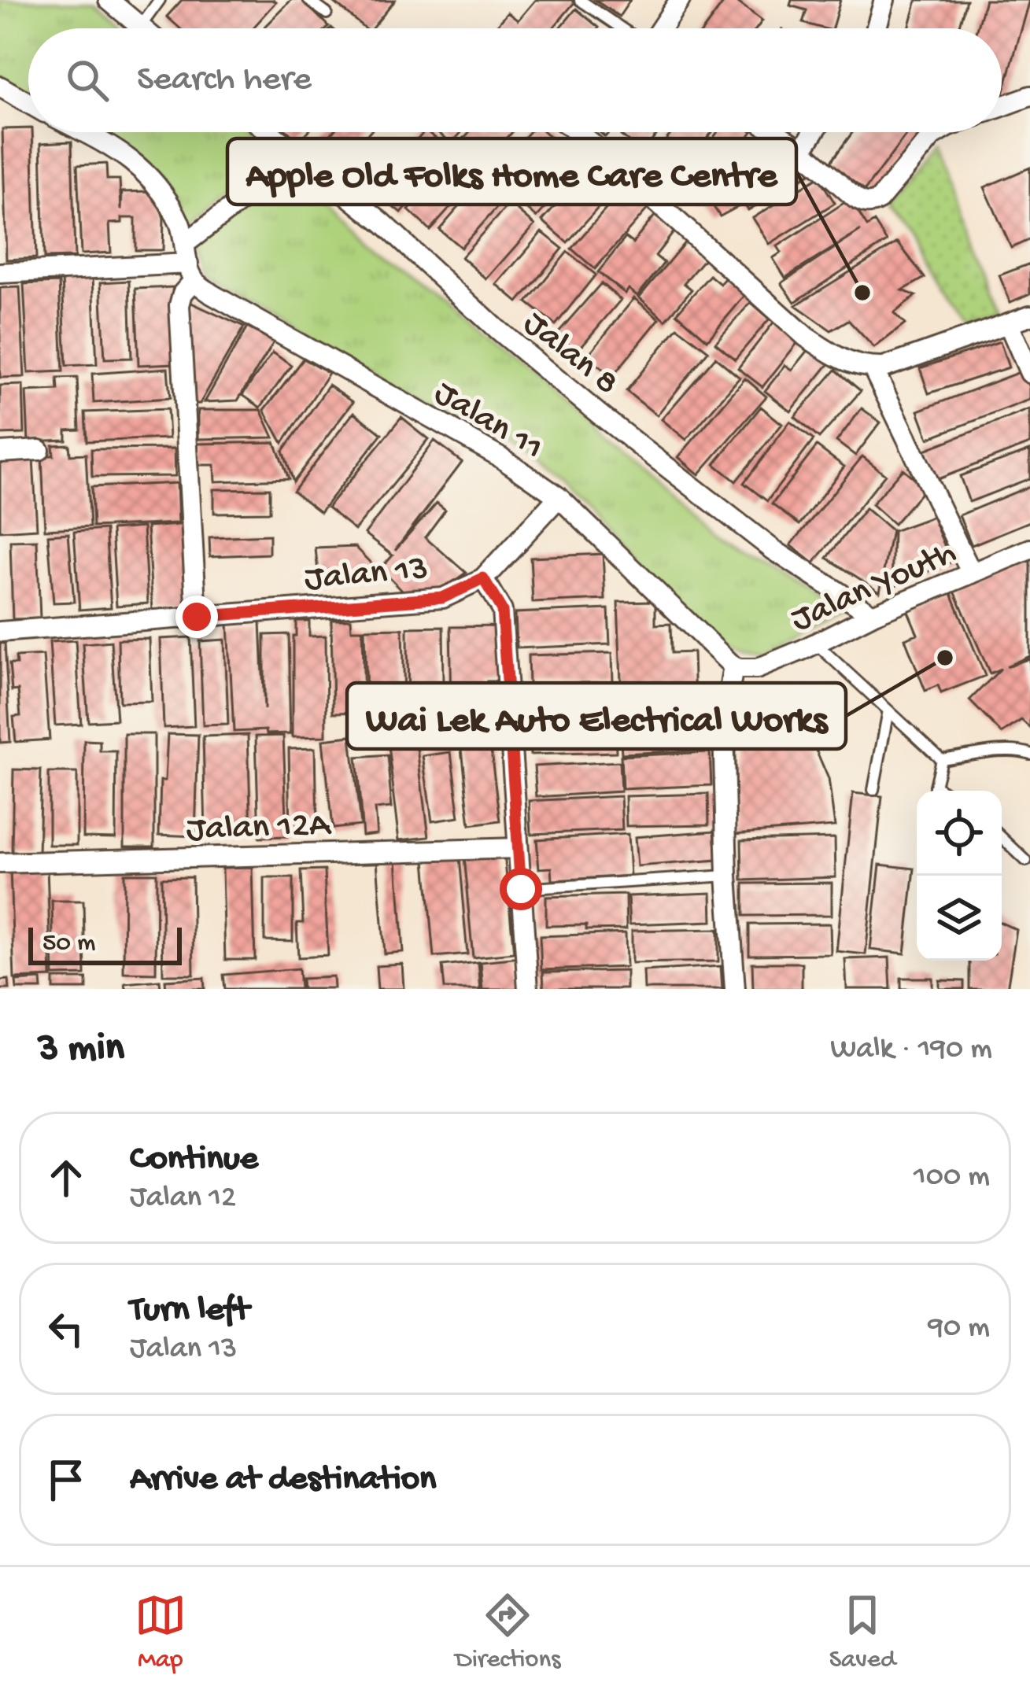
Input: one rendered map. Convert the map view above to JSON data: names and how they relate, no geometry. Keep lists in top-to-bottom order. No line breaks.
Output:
{"streets":{"street":["Jalan 8","Jalan 11","Jalan 13","Jalan Youth","Jalan 12A"]},"crossings":[["Jalan 8","Jalan Youth"],["Jalan 11","Jalan 13"],["Jalan 11","Jalan Youth"]],"places":["Apple Old Folks Home Care Centre","Wai Lek Auto Electrical Works"],"scale_bar":"50 m","page":{"search":"Search here","scale":"50 m","heading":["3 min","Walk · 190 m"],"list":[["Continue","Jalan 12","100 m"],["Turn left","Jalan 13","90 m"],"Arrive at destination"],"nav":["Map","Directions","Saved"]}}
